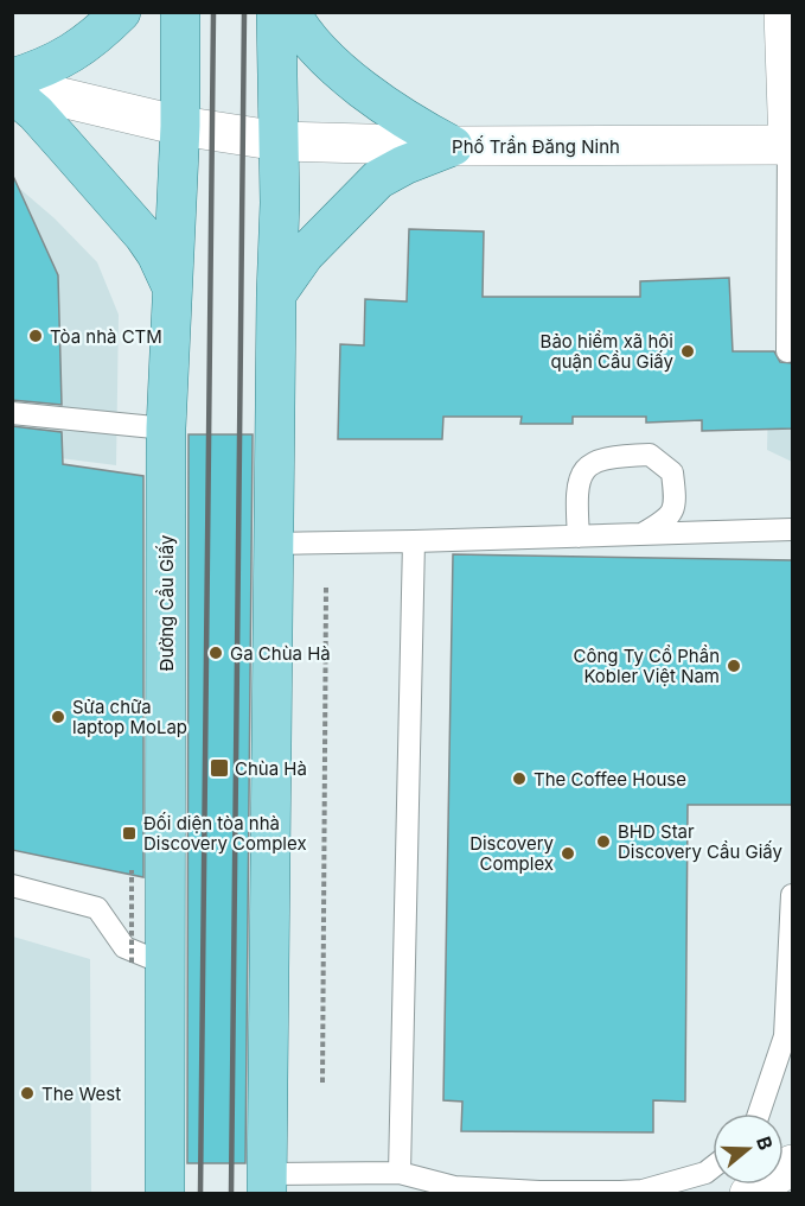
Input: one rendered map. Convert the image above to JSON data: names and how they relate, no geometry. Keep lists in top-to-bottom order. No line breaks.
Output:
{"streets":{"main road":["Đường Cầu Giấy"],"street":["Phố Trần Đăng Ninh"]},"crossings":[["Phố Trần Đăng Ninh","Đường Cầu Giấy"]],"places":{"other":["Tòa nhà CTM","Bảo hiểm xã hội quận Cầu Giấy","Ga Chùa Hà","Công Ty Cổ Phần Kobler Việt Nam","Sửa chữa laptop MoLap","The Coffee House","BHD Star Discovery Cầu Giấy","Discovery Complex","The West"],"transit":["Chùa Hà","Đối diện tòa nhà Discovery Complex"]},"north":"right"}
